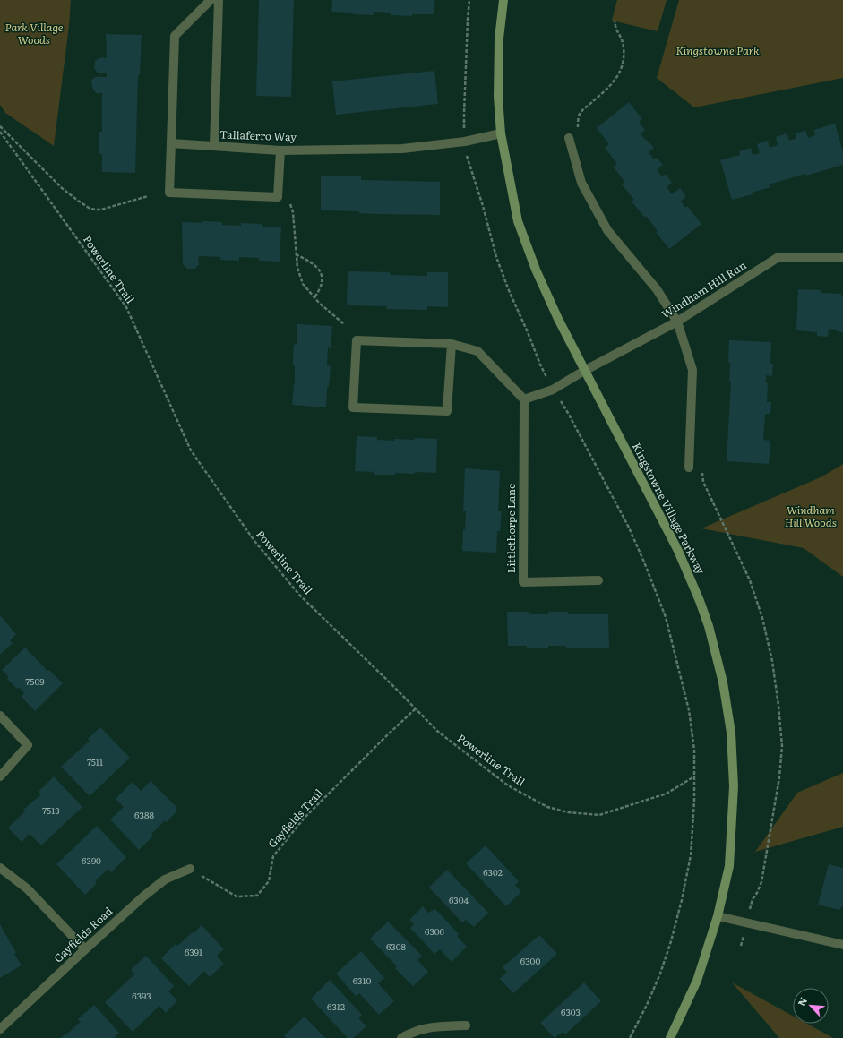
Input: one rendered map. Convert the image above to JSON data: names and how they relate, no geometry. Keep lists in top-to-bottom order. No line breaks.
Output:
{"streets":{"street":["Taliaferro Way","Windham Hill Run","Kingstowne Village Parkway","Littlethorpe Lane","Gayfields Road"],"path":["Powerline Trail","Gayfields Trail"]},"crossings":[["Taliaferro Way","Kingstowne Village Parkway"],["Powerline Trail","Gayfields Trail"],["Windham Hill Run","Kingstowne Village Parkway"],["Gayfields Trail","Gayfields Road"]],"parks":["Park Village Woods","Kingstowne Park","Windham Hill Woods"],"house_numbers":["7509","7511","7513","6388","6390","6302","6304","6306","6308","6391","6300","6310","6393","6312","6303"],"north":"top left"}
